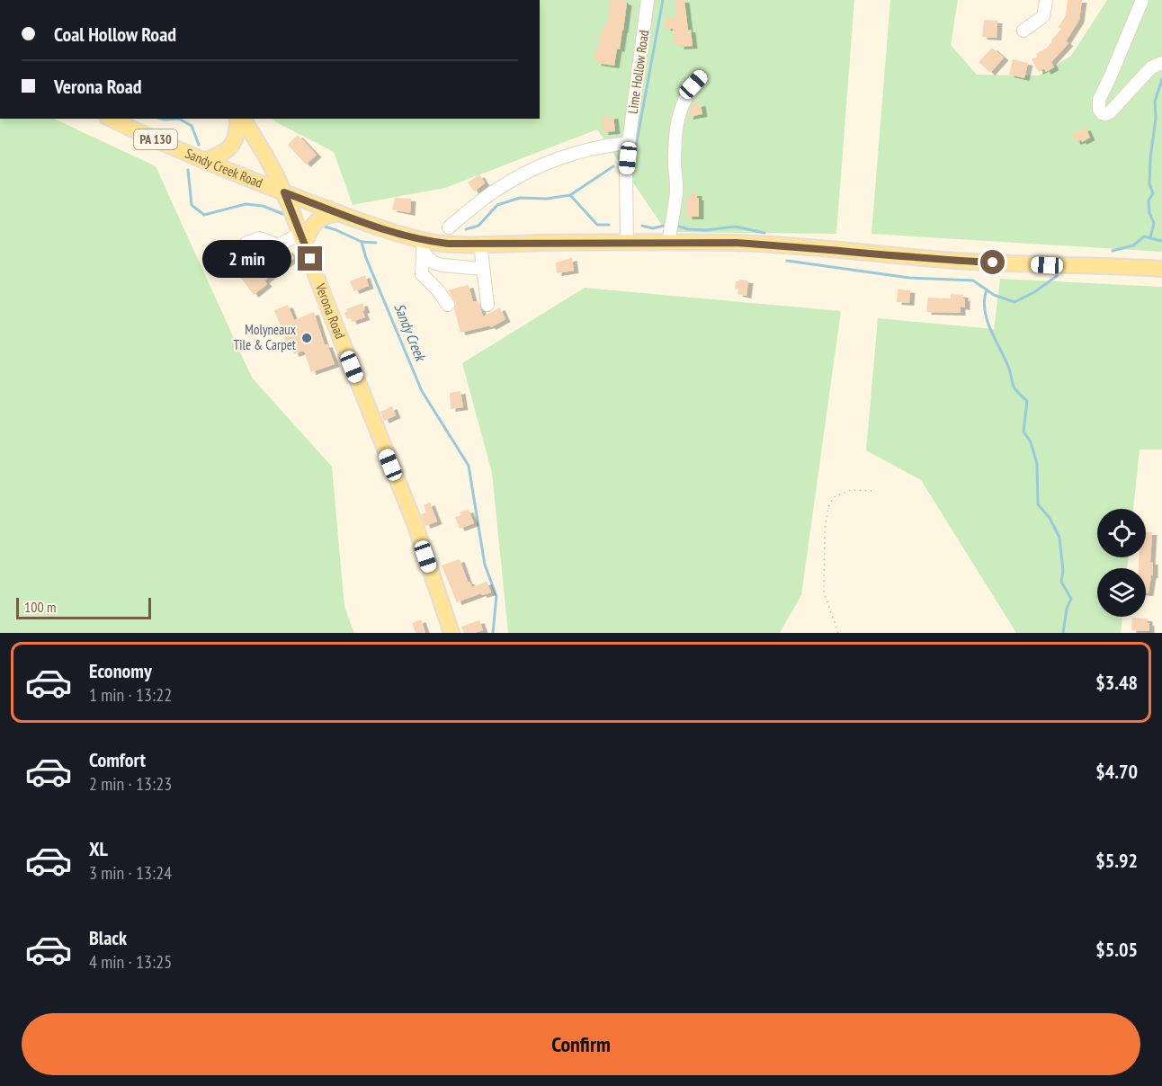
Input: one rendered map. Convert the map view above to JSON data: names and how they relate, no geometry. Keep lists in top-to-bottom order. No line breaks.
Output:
{"streets":{"main road":["PA 130","Sandy Creek Road","Verona Road"],"street":["Lime Hollow Road"]},"crossings":[["Lime Hollow Road","PA 130"],["PA 130","Sandy Creek Road"],["PA 130","Verona Road"],["Sandy Creek Road","Verona Road"]],"water":["Sandy Creek"],"places":["Molyneaux Tile & Carpet"],"scale_bar":"100 m","page":{"banner":["Coal Hollow Road","Verona Road"],"bubble":"2 min","scale":"100 m","list":[{"name":"Economy","note":"1 min · 13:22","value":"$3.48"},{"name":"Comfort","note":"2 min · 13:23","value":"$4.70"},{"name":"XL","note":"3 min · 13:24","value":"$5.92"},{"name":"Black","note":"4 min · 13:25","value":"$5.05"}],"buttons":"Confirm"}}
